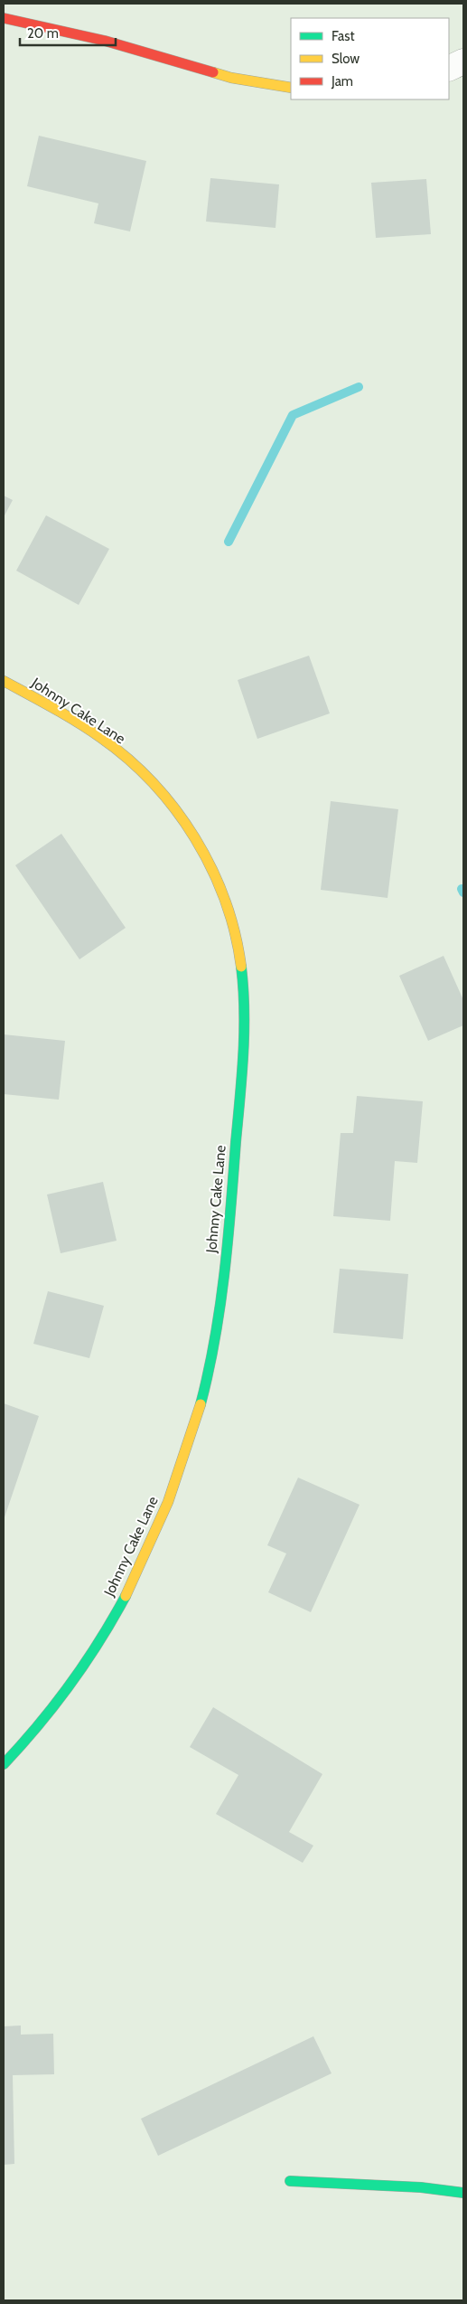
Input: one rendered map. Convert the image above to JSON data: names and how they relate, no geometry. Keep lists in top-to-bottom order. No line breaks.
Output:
{"streets":{"street":["Johnny Cake Lane"]},"legend":["Fast","Slow","Jam"],"scale_bar":"20 m"}
